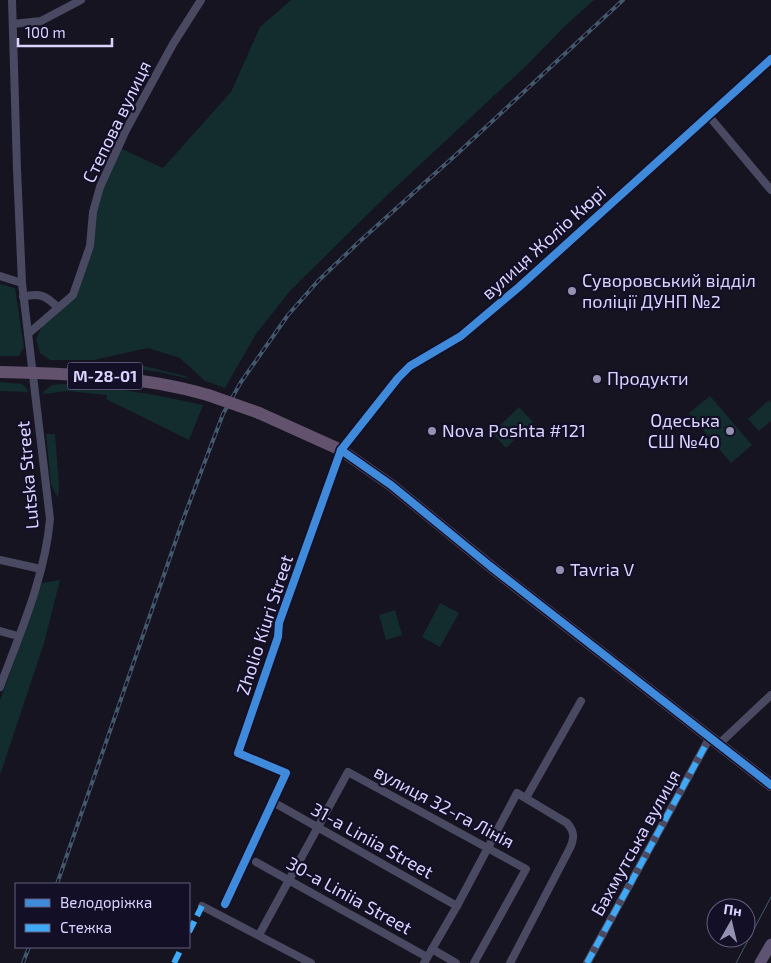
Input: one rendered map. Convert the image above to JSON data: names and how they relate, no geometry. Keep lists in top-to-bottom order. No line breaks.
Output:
{"streets":{"highway":["М-28-01"],"street":["Степова вулиця","вулиця Жоліо Кюрі","Lutska Street","Zholio Kiuri Street","вулиця 32-га Лінія","31-a Liniia Street","Бахмутська вулиця","30-a Liniia Street"]},"crossings":[["Степова вулиця","Lutska Street"],["вулиця Жоліо Кюрі","М-28-01"],["вулиця Жоліо Кюрі","Zholio Kiuri Street"],["М-28-01","Lutska Street"],["М-28-01","Zholio Kiuri Street"],["М-28-01","Бахмутська вулиця"],["Zholio Kiuri Street","31-a Liniia Street"],["вулиця 32-га Лінія","31-a Liniia Street"]],"places":["Суворовський відділ поліції ДУНП №2","Продукти","Nova Poshta #121","Одеська СШ №40","Tavria V"],"legend":["Велодоріжка","Стежка"],"scale_bar":"100 m","north":"top"}
